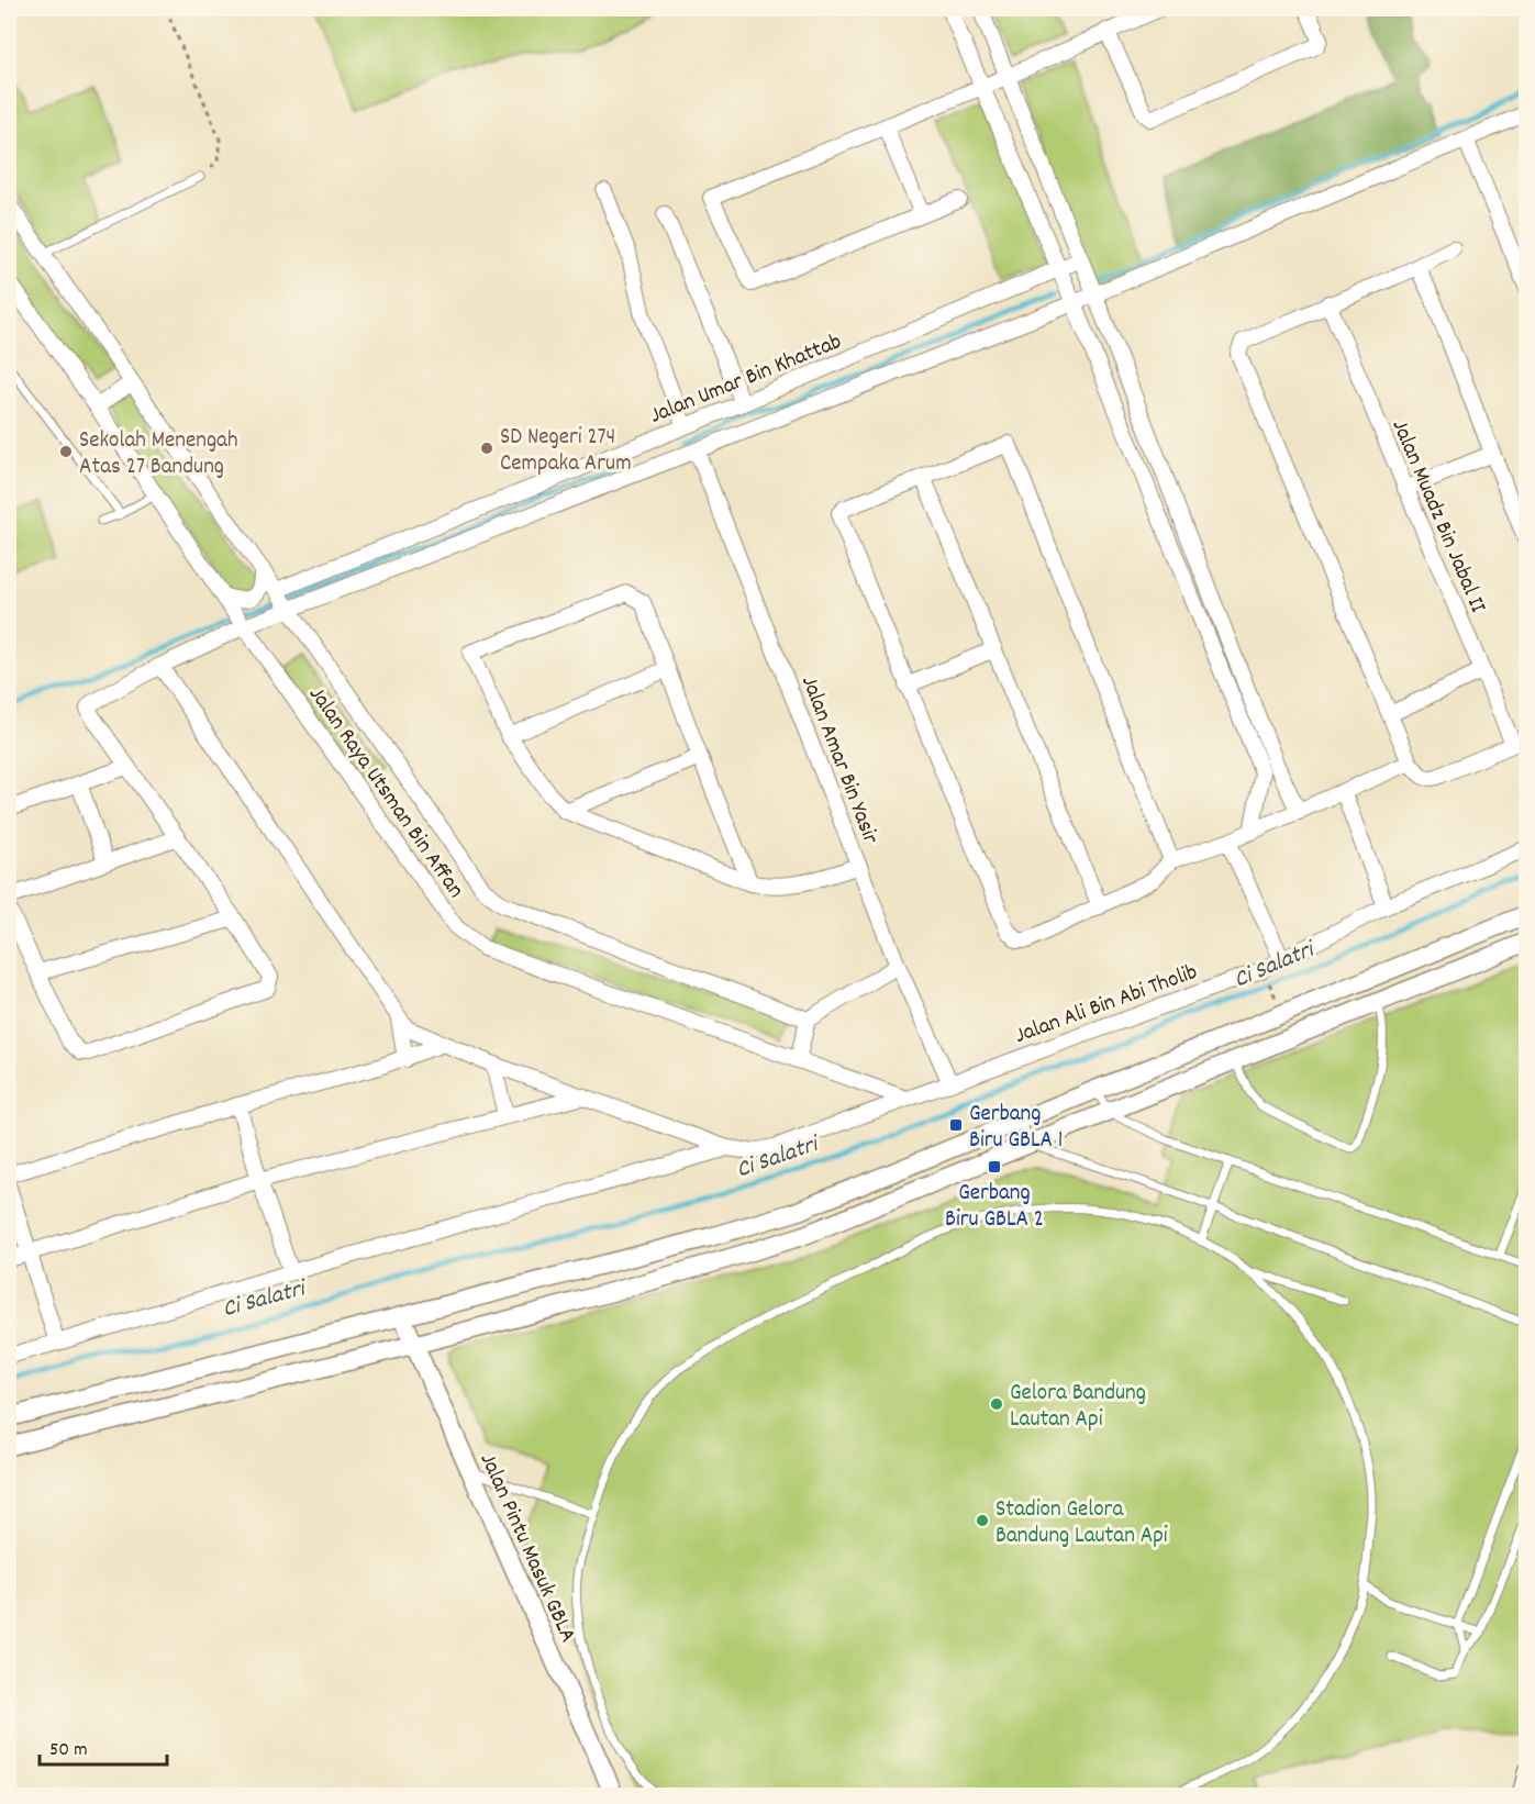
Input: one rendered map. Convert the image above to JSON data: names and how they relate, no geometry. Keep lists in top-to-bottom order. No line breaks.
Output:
{"streets":{"street":["Jalan Umar Bin Khattab","Jalan Muadz Bin Jabal II","Jalan Amar Bin Yasir","Jalan Raya Utsman Bin Affan","Jalan Ali Bin Abi Tholib","Jalan Pintu Masuk GBLA"]},"crossings":[["Jalan Umar Bin Khattab","Jalan Amar Bin Yasir"],["Jalan Umar Bin Khattab","Jalan Raya Utsman Bin Affan"],["Jalan Amar Bin Yasir","Jalan Ali Bin Abi Tholib"],["Jalan Raya Utsman Bin Affan","Jalan Ali Bin Abi Tholib"]],"water":["Ci Salatri"],"places":{"other":["SD Negeri 274 Cempaka Arum","Sekolah Menengah Atas 27 Bandung","Gelora Bandung Lautan Api","Stadion Gelora Bandung Lautan Api"],"transit":["Gerbang Biru GBLA 1","Gerbang Biru GBLA 2"]},"scale_bar":"50 m"}
